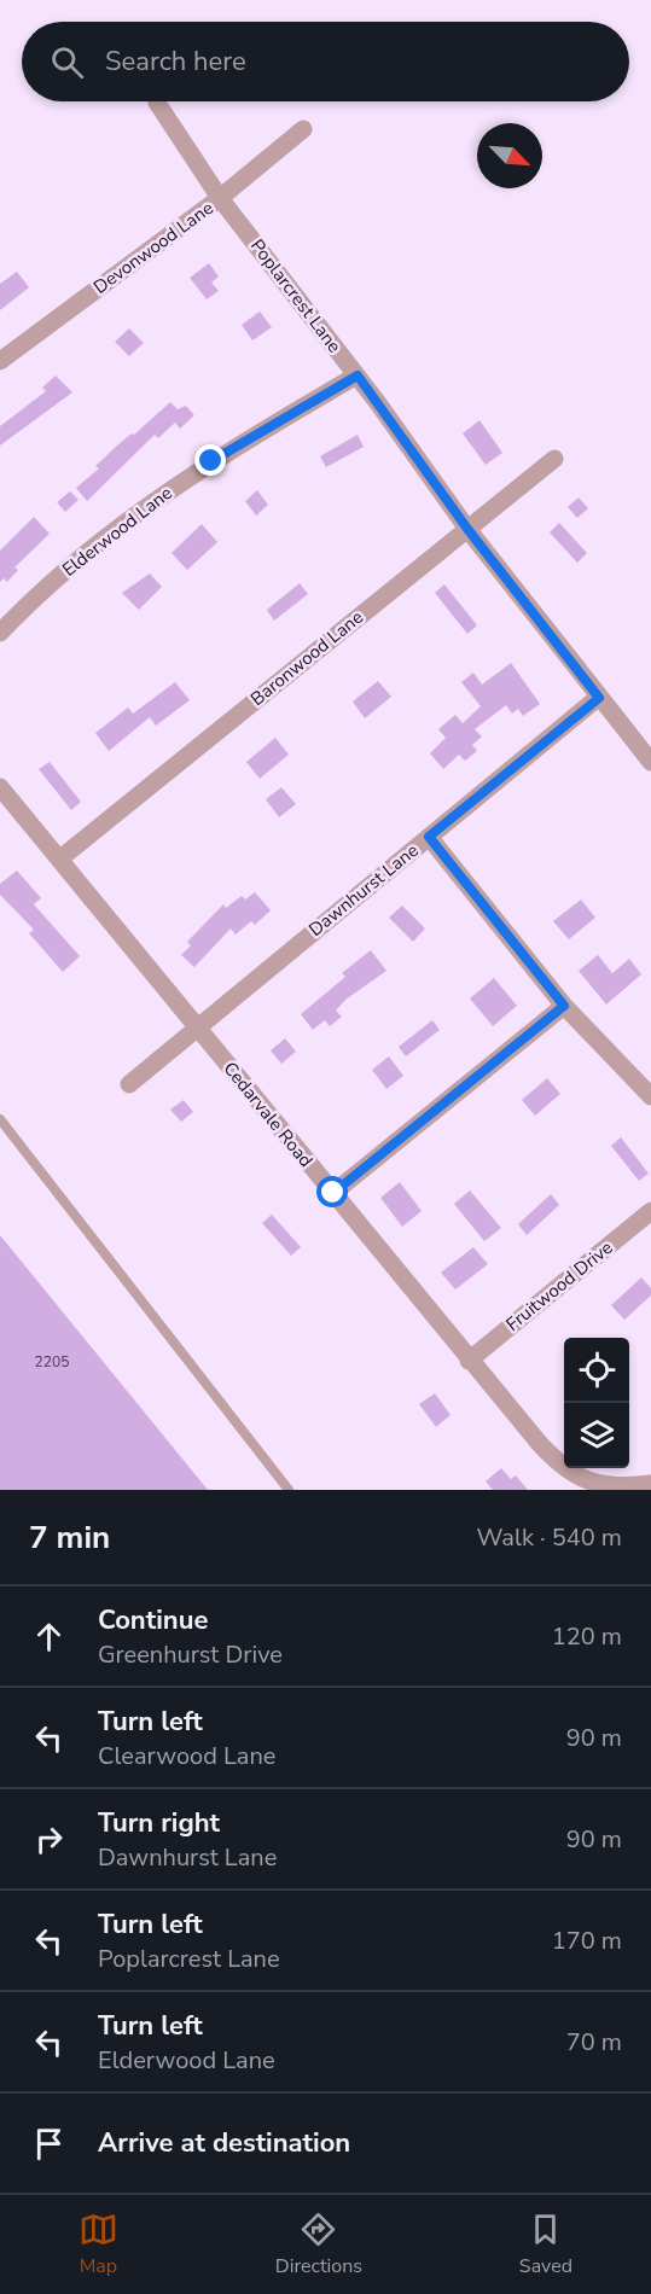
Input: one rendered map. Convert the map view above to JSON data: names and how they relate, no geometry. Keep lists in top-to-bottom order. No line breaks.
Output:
{"streets":{"street":["Devonwood Lane","Poplarcrest Lane","Elderwood Lane","Baronwood Lane","Dawnhurst Lane","Cedarvale Road","Fruitwood Drive"]},"crossings":[["Devonwood Lane","Poplarcrest Lane"],["Poplarcrest Lane","Elderwood Lane"],["Poplarcrest Lane","Baronwood Lane"],["Poplarcrest Lane","Dawnhurst Lane"],["Baronwood Lane","Cedarvale Road"],["Dawnhurst Lane","Cedarvale Road"],["Cedarvale Road","Fruitwood Drive"]],"house_numbers":["2205"],"north":"bottom right","page":{"search":"Search here","heading":["7 min","Walk · 540 m"],"list":[["Continue","Greenhurst Drive","120 m"],["Turn left","Clearwood Lane","90 m"],["Turn right","Dawnhurst Lane","90 m"],["Turn left","Poplarcrest Lane","170 m"],["Turn left","Elderwood Lane","70 m"],"Arrive at destination"],"nav":["Map","Directions","Saved"]}}
